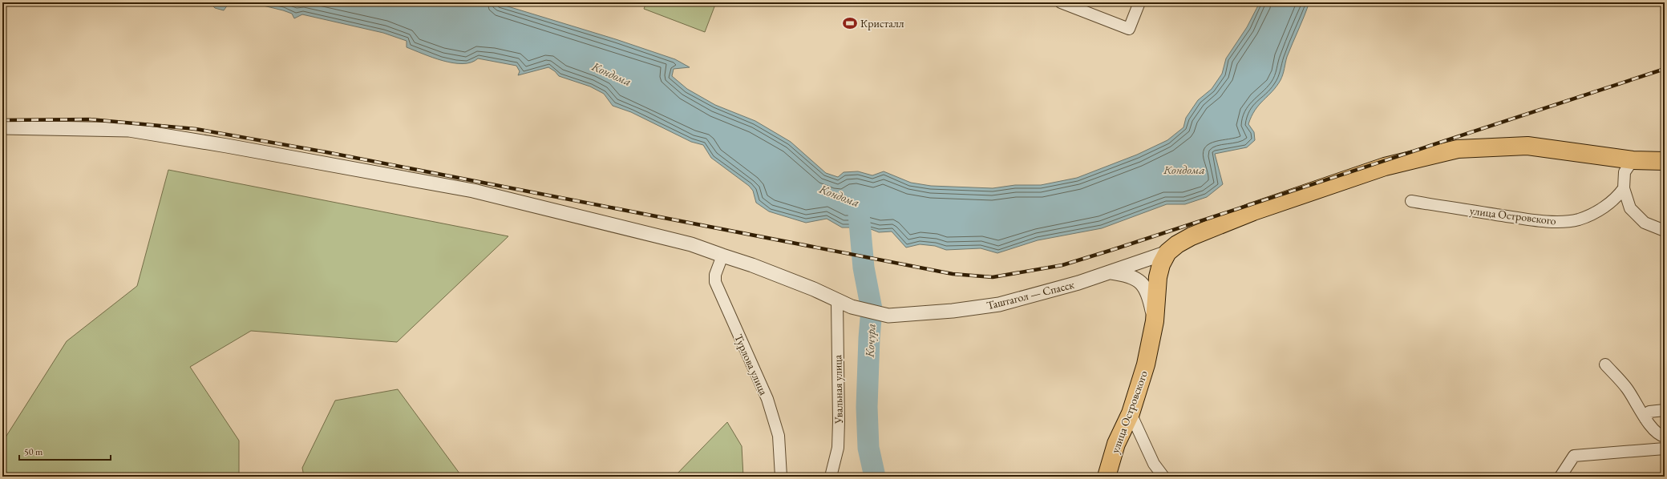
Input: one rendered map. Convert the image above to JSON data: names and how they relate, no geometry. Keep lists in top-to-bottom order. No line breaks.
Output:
{"streets":{"main road":["улица Островского"],"street":["Таштагол — Спасск","Турлова улица","Увальная улица"]},"crossings":[["улица Островского","Таштагол — Спасск"],["Таштагол — Спасск","Турлова улица"],["Таштагол — Спасск","Увальная улица"]],"water":["Кондома","Кочура"],"places":{"sports":["Кристалл"]},"scale_bar":"50 m"}
